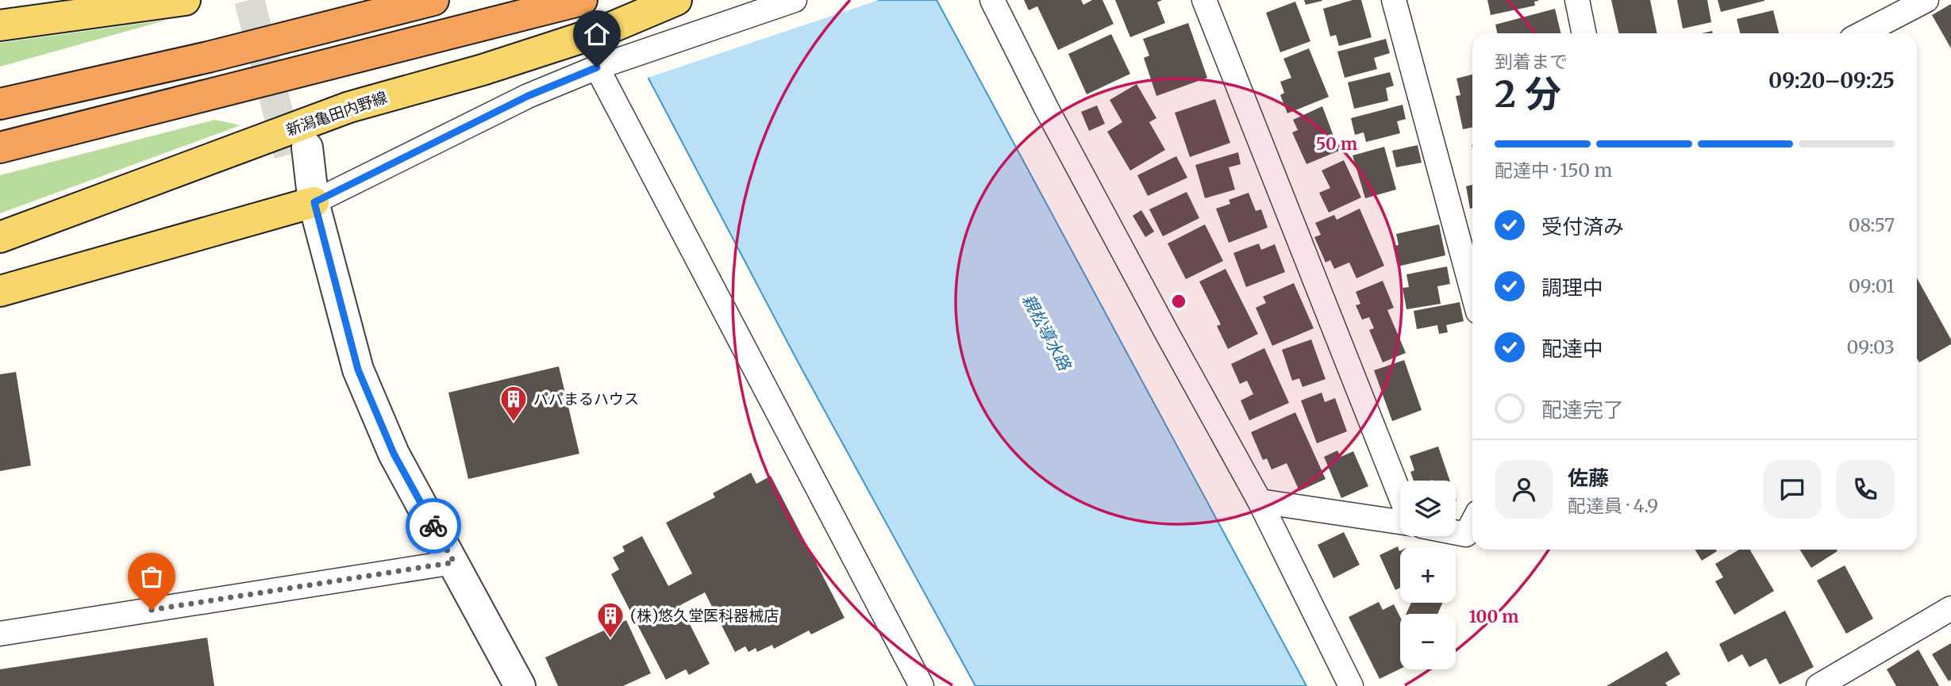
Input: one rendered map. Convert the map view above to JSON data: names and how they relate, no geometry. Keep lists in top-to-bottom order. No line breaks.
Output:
{"streets":{"main road":["新潟亀田内野線"]},"water":["親松導水路"],"places":{"building":["パパまるハウス","(株)悠久堂医科器械店"]},"page":{"heading":["2 分","到着まで","09:20–09:25"],"panel":["佐藤","配達員 · 4.9"],"bar":"配達中 · 150 m","list":[["受付済み","08:57"],["調理中","09:01"],["配達中","09:03"],"配達完了"],"map_buttons":["+","−"]},"rings":["50 m","100 m"]}
